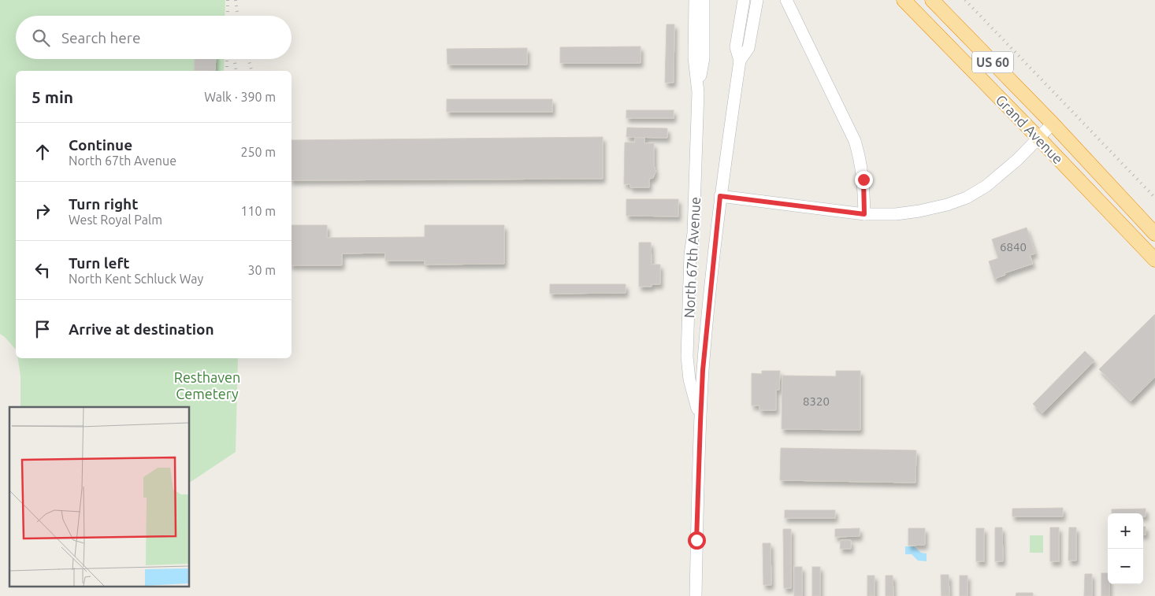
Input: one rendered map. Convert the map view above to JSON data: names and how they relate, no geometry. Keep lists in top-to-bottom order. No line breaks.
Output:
{"streets":{"highway":["US 60","Grand Avenue"],"main road":["North 67th Avenue"]},"parks":["Resthaven Cemetery"],"house_numbers":["6840","8320"],"page":{"search":"Search here","heading":["5 min","Walk · 390 m"],"list":[["Continue","North 67th Avenue","250 m"],["Turn right","West Royal Palm","110 m"],["Turn left","North Kent Schluck Way","30 m"],"Arrive at destination"],"map_buttons":["+","−"]}}
